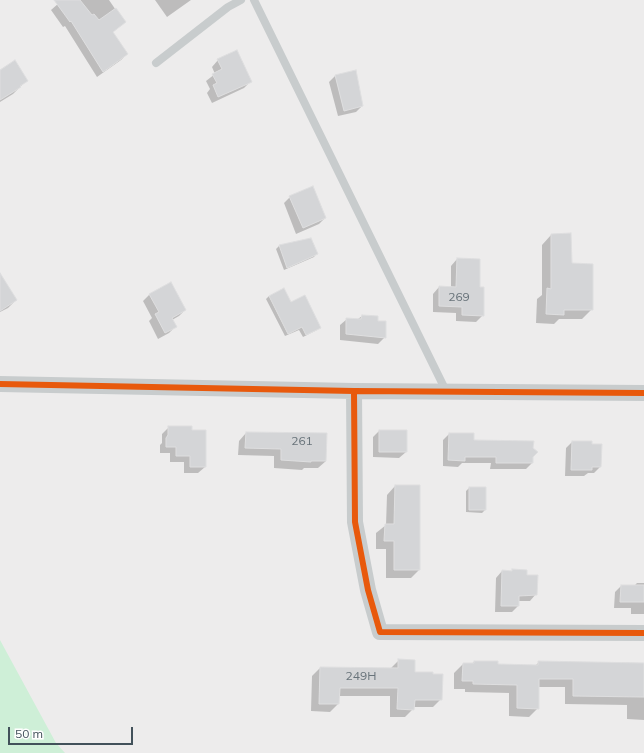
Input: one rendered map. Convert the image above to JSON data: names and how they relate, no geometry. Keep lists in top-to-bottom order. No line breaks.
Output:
{"house_numbers":["269","261","249H"],"scale_bar":"50 m"}
